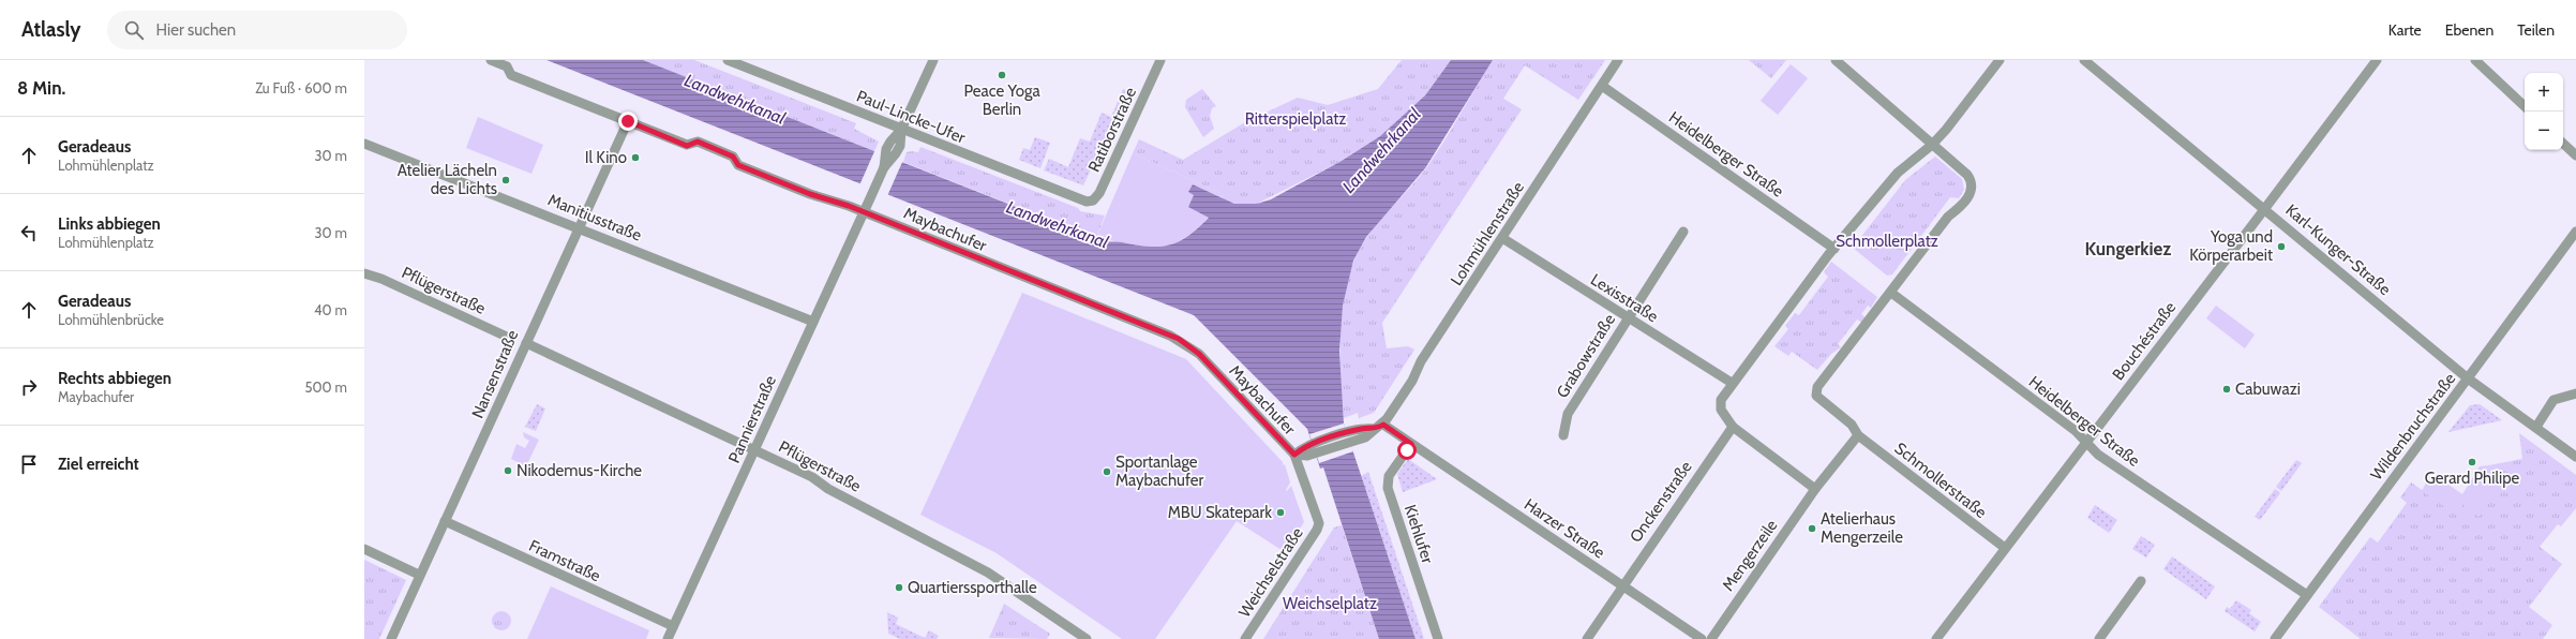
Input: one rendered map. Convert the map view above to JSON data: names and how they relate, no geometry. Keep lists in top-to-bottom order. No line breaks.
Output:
{"streets":{"street":["Paul-Lincke-Ufer","Ratiborstraße","Heidelberger Straße","Manitiusstraße","Maybachufer","Lohmühlenstraße","Karl-Kunger-Straße","Pflügerstraße","Lexisstraße","Bouchéstraße","Grabowstraße","Nansenstraße","Pannierstraße","Wildenbruchstraße","Schmollerstraße","Onckenstraße","Harzer Straße","Kiehlufer","Mengerzeile","Framstraße","Weichselstraße"]},"crossings":[["Paul-Lincke-Ufer","Ratiborstraße"],["Paul-Lincke-Ufer","Pannierstraße"],["Heidelberger Straße","Lohmühlenstraße"],["Heidelberger Straße","Bouchéstraße"],["Heidelberger Straße","Wildenbruchstraße"],["Manitiusstraße","Nansenstraße"],["Manitiusstraße","Pannierstraße"],["Maybachufer","Nansenstraße"],["Maybachufer","Pannierstraße"],["Maybachufer","Weichselstraße"],["Lohmühlenstraße","Lexisstraße"],["Lohmühlenstraße","Harzer Straße"],["Karl-Kunger-Straße","Bouchéstraße"],["Karl-Kunger-Straße","Wildenbruchstraße"],["Pflügerstraße","Nansenstraße"],["Pflügerstraße","Pannierstraße"],["Lexisstraße","Grabowstraße"],["Bouchéstraße","Schmollerstraße"],["Nansenstraße","Framstraße"],["Pannierstraße","Framstraße"],["Onckenstraße","Harzer Straße"],["Harzer Straße","Kiehlufer"]],"districts":["Kungerkiez"],"water":["Landwehrkanal"],"parks":["Ritterspielplatz","Schmollerplatz","Weichselplatz"],"places":["Peace Yoga Berlin","Il Kino","Atelier Lächeln des Lichts","Yoga und Körperarbeit","Cabuwazi","Gerard Philipe","Nikodemus-Kirche","Sportanlage Maybachufer","MBU Skatepark","Atelierhaus Mengerzeile","Quartierssporthalle"],"page":{"header":"Atlasly","search":"Hier suchen","nav":["Karte","Ebenen","Teilen"],"heading":["8 Min.","Zu Fuß · 600 m"],"map_buttons":["+","−"],"list":[["Geradeaus","Lohmühlenplatz","30 m"],["Links abbiegen","Lohmühlenplatz","30 m"],["Geradeaus","Lohmühlenbrücke","40 m"],["Rechts abbiegen","Maybachufer","500 m"],"Ziel erreicht"]}}
